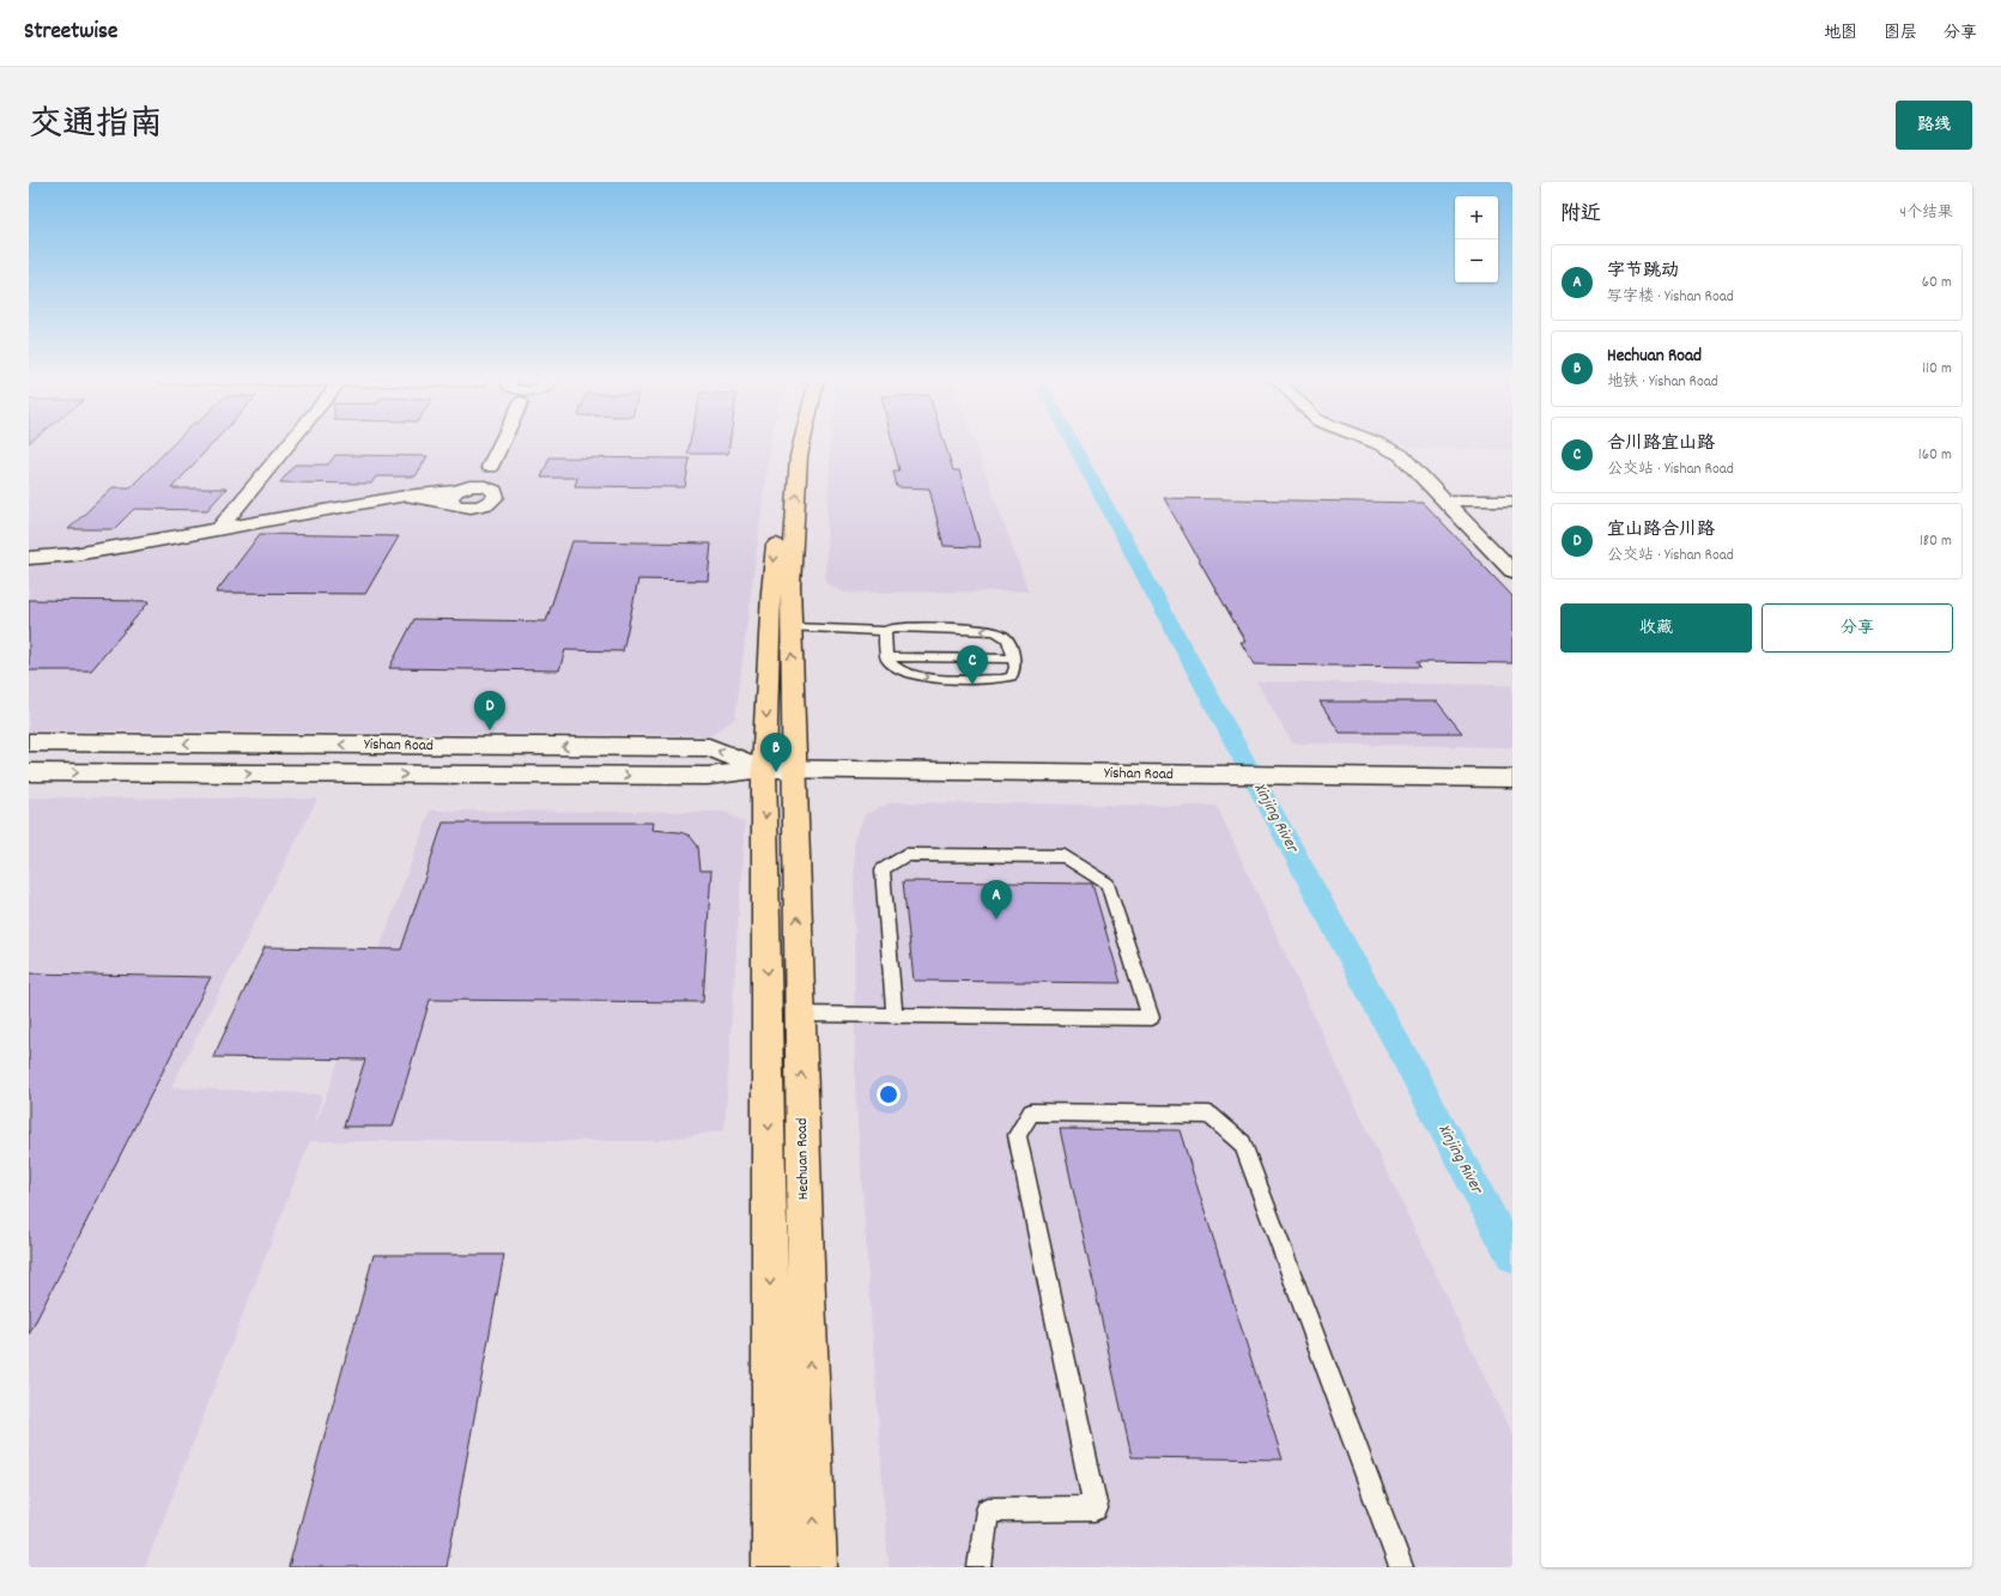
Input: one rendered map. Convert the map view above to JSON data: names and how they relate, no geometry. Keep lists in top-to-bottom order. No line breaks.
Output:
{"streets":{"main road":["Hechuan Road"],"street":["Yishan Road"]},"crossings":[["Yishan Road","Hechuan Road"]],"water":["Xinjing River"],"page":{"header":"Streetwise","nav":["地图","图层","分享"],"title":"交通指南","buttons":["路线",["收藏","分享"]],"heading":["附近","4个结果"],"map_buttons":["+","−"],"list":[{"mark":"A","name":"字节跳动","note":"写字楼 · Yishan Road","value":"60 m"},{"mark":"B","name":"Hechuan Road","note":"地铁 · Yishan Road","value":"110 m"},{"mark":"C","name":"合川路宜山路","note":"公交站 · Yishan Road","value":"160 m"},{"mark":"D","name":"宜山路合川路","note":"公交站 · Yishan Road","value":"180 m"}],"pins":["C","D","B","A"]}}
